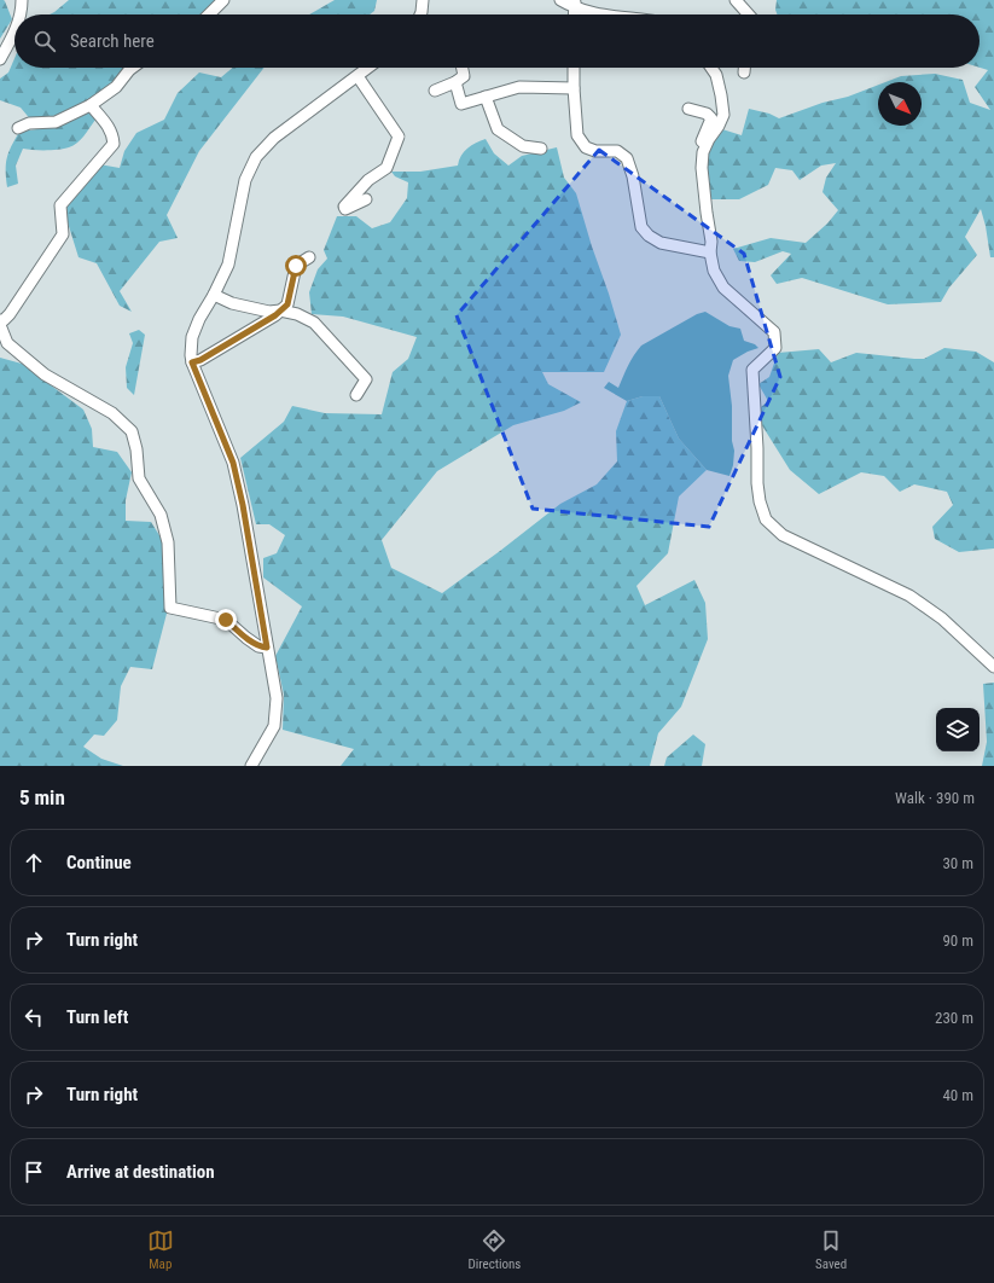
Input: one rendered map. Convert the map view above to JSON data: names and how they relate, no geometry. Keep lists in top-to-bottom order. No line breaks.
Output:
{"north":"bottom right","page":{"search":"Search here","heading":["5 min","Walk · 390 m"],"list":[["Continue","30 m"],["Turn right","90 m"],["Turn left","230 m"],["Turn right","40 m"],"Arrive at destination"],"nav":["Map","Directions","Saved"]}}
